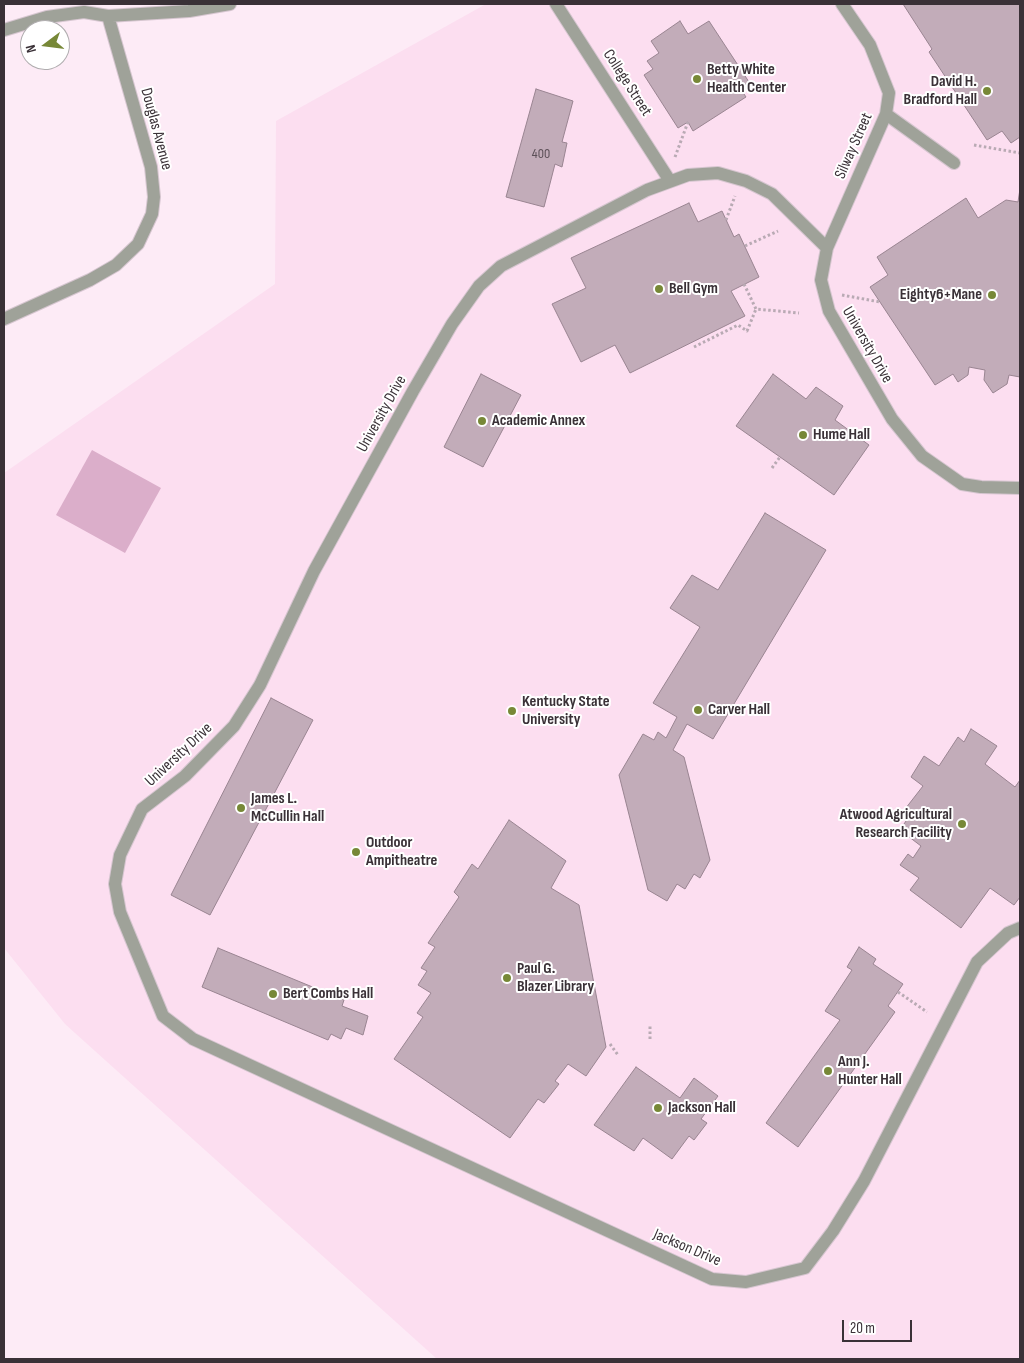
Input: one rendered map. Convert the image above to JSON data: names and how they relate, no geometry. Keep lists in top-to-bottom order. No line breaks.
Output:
{"streets":{"street":["College Street","Douglas Avenue","Silway Street","University Drive","Jackson Drive"]},"crossings":[["College Street","University Drive"],["Silway Street","University Drive"],["University Drive","Jackson Drive"]],"places":["Betty White Health Center","David H. Bradford Hall","Bell Gym","Eighty6+Mane","Academic Annex","Hume Hall","Carver Hall","Kentucky State University","James L. McCullin Hall","Atwood Agricultural Research Facility","Outdoor Ampitheatre","Paul G. Blazer Library","Bert Combs Hall","Ann J. Hunter Hall","Jackson Hall"],"house_numbers":["400"],"scale_bar":"20 m","north":"left"}
